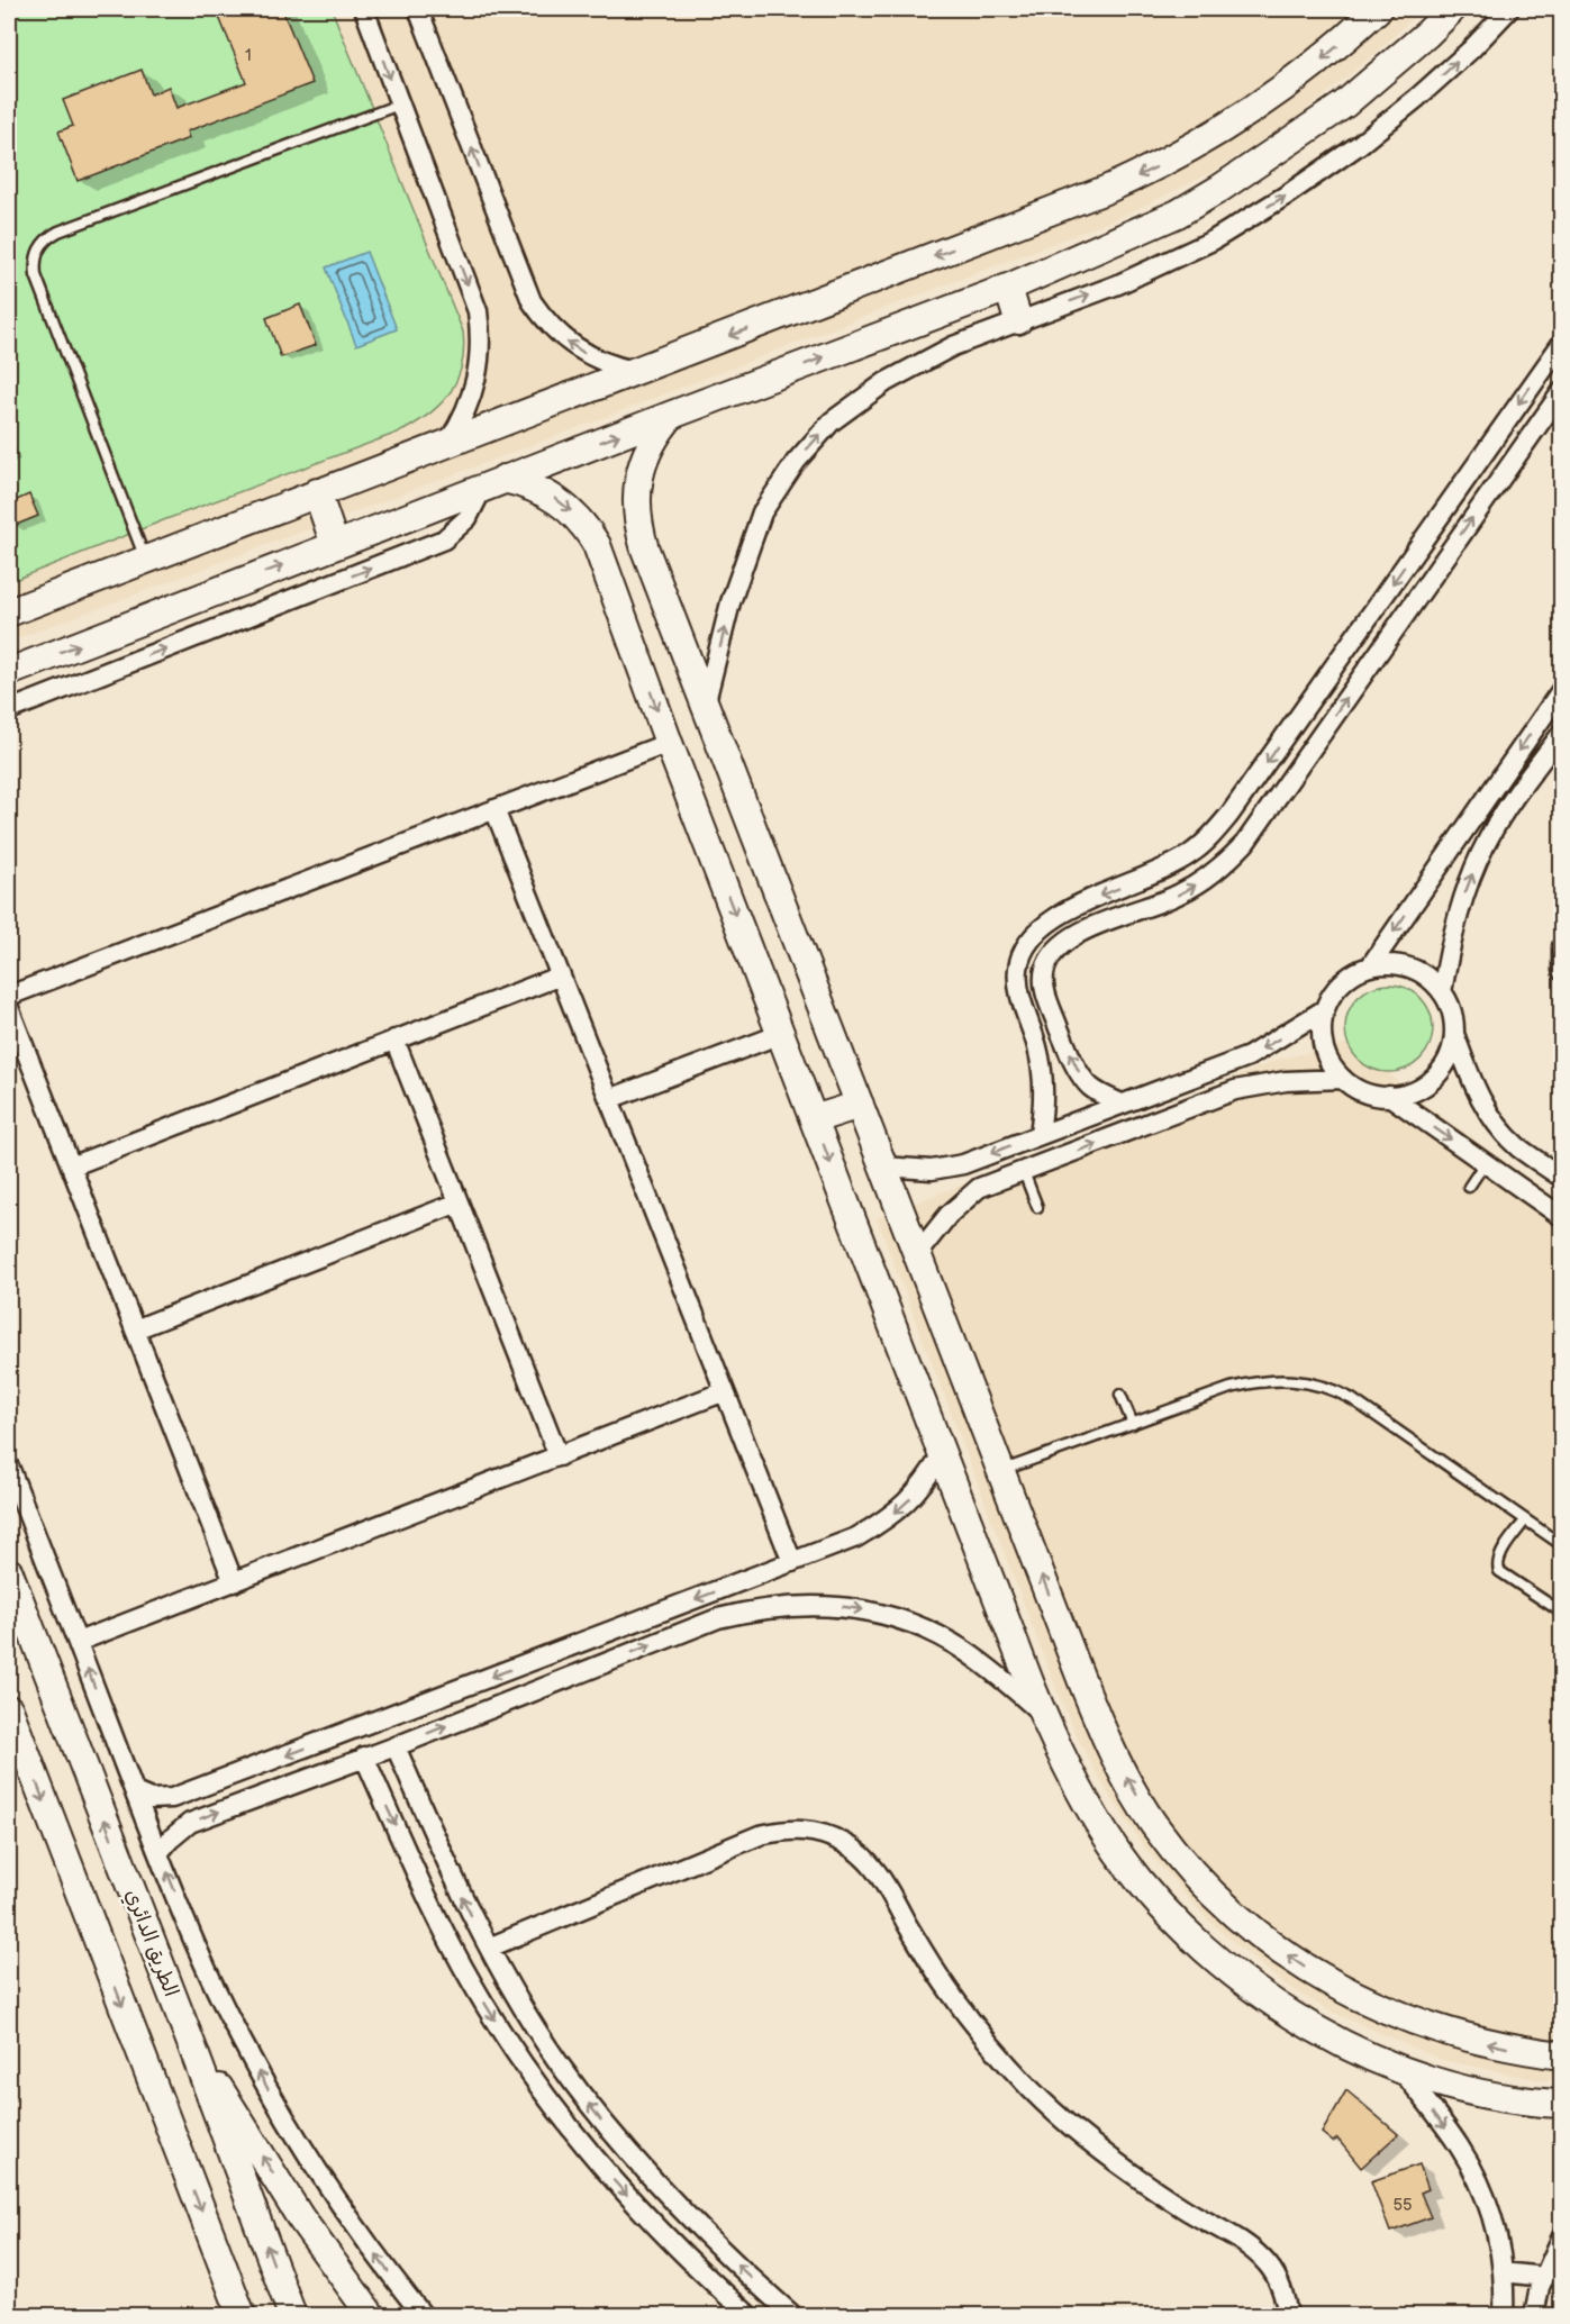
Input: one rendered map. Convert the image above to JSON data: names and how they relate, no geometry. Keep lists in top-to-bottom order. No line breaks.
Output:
{"streets":{"main road":["الطريق الدائري"]},"house_numbers":["1","55"]}
